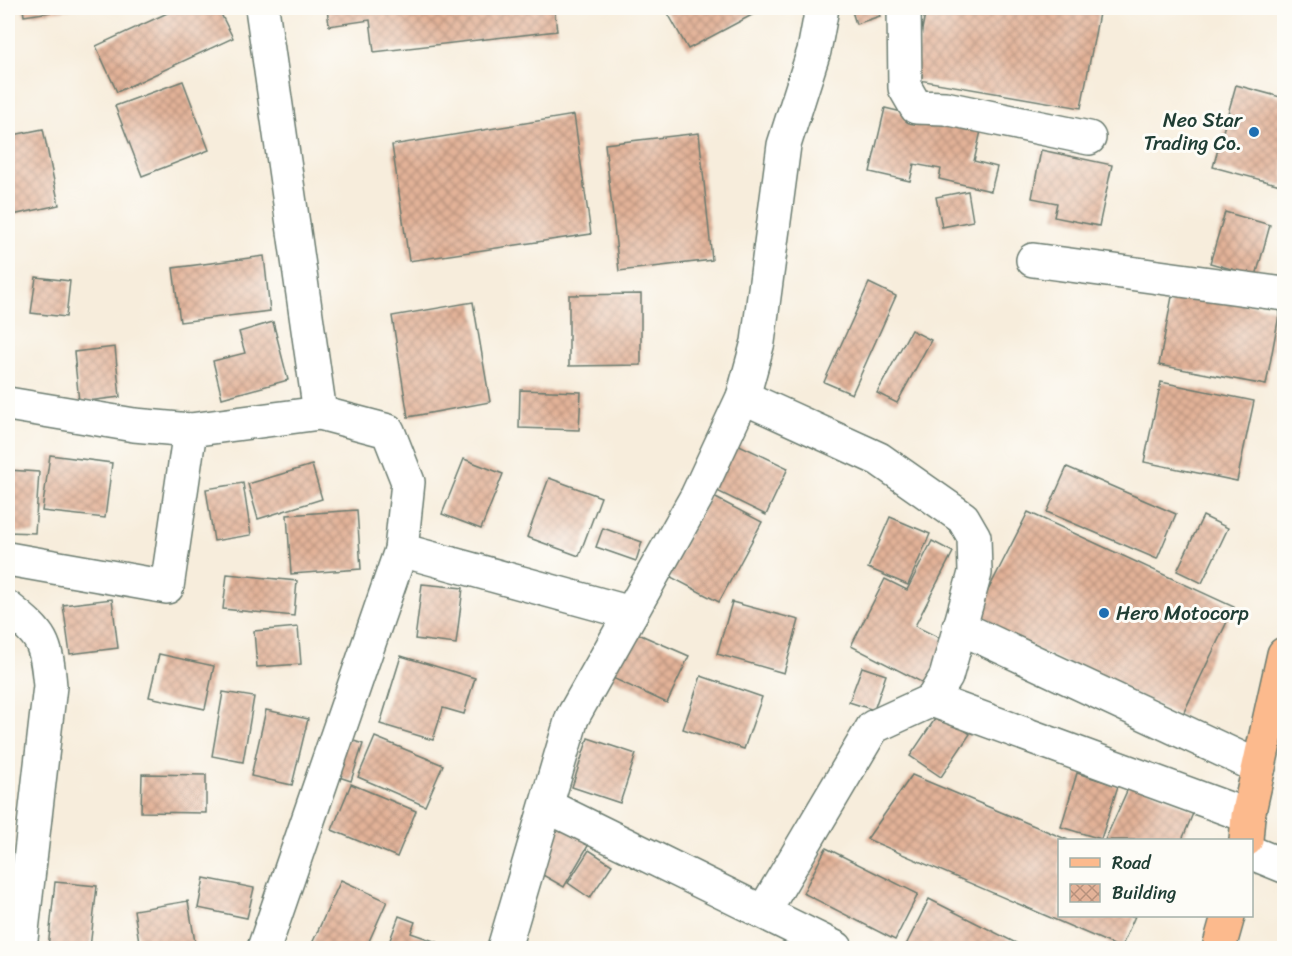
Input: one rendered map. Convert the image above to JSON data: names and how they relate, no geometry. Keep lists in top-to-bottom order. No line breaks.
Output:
{"places":["Neo Star Trading Co.","Hero Motocorp"],"legend":["Road","Building"]}
